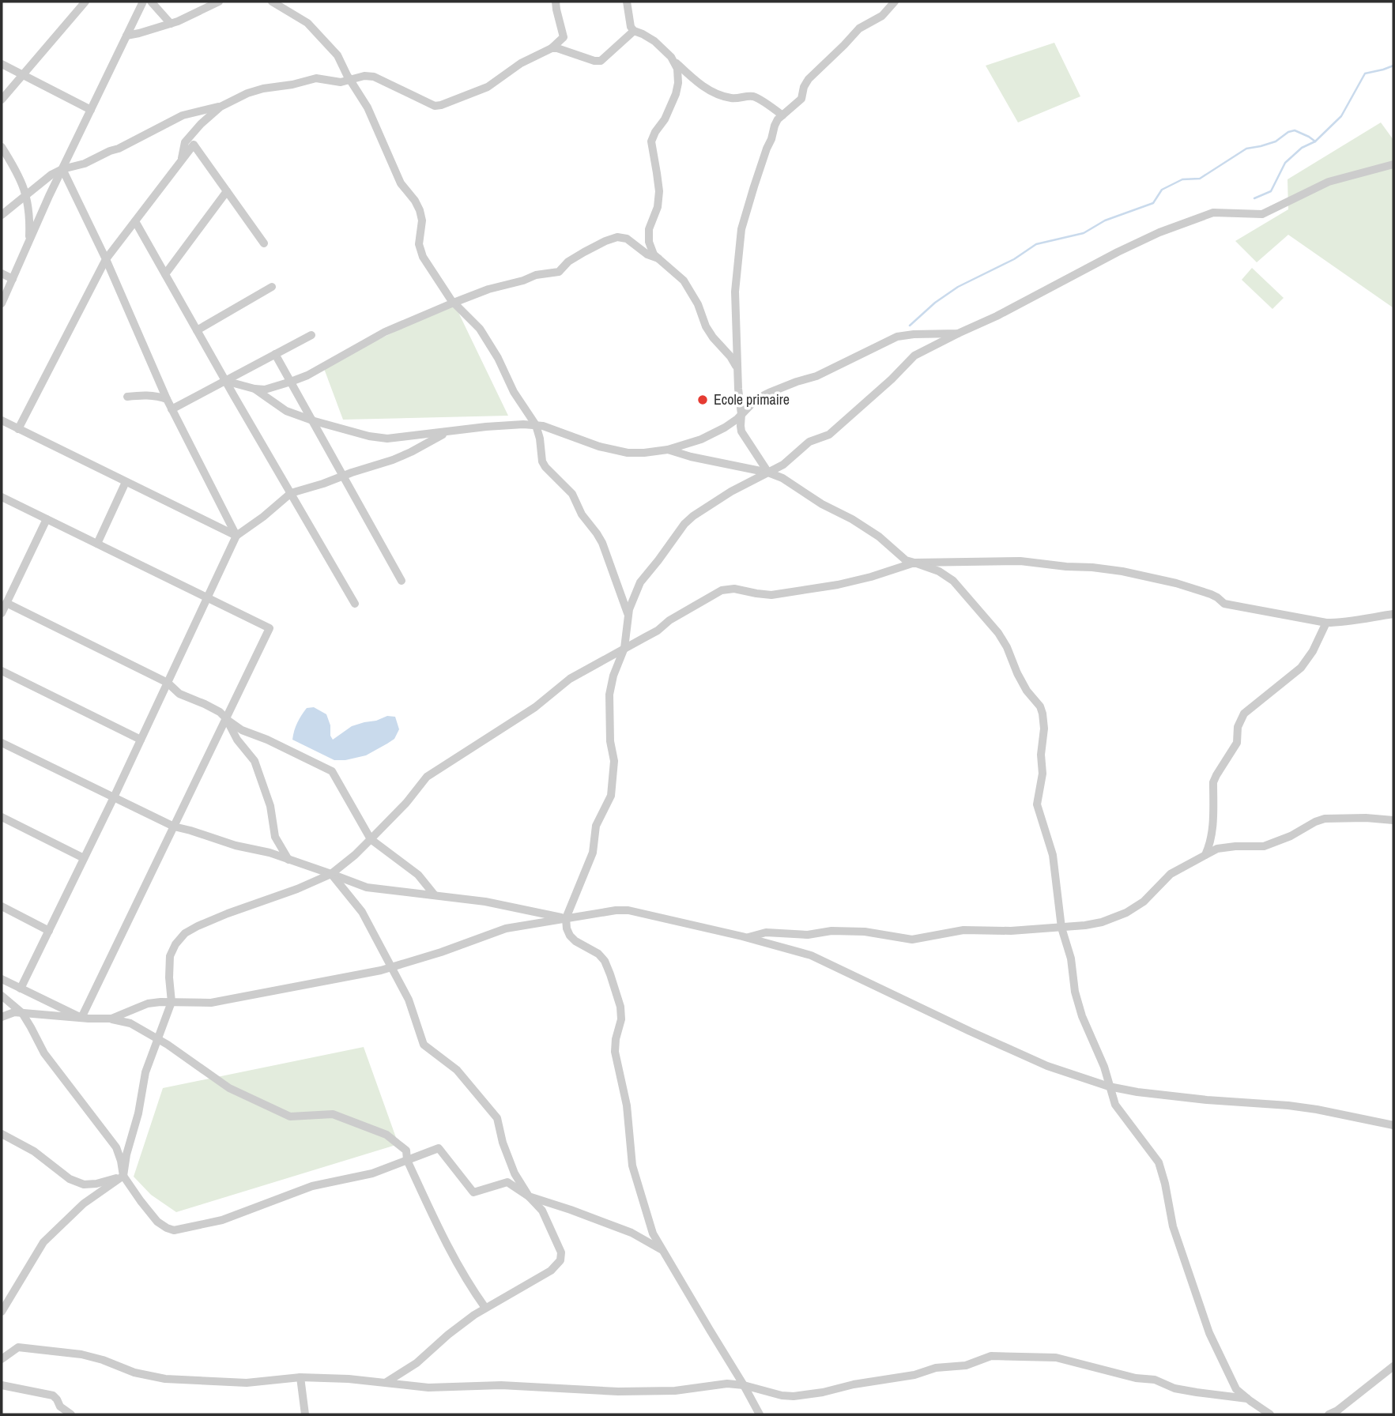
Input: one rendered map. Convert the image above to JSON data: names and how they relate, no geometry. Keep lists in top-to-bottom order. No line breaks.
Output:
{"places":["Ecole primaire"]}
